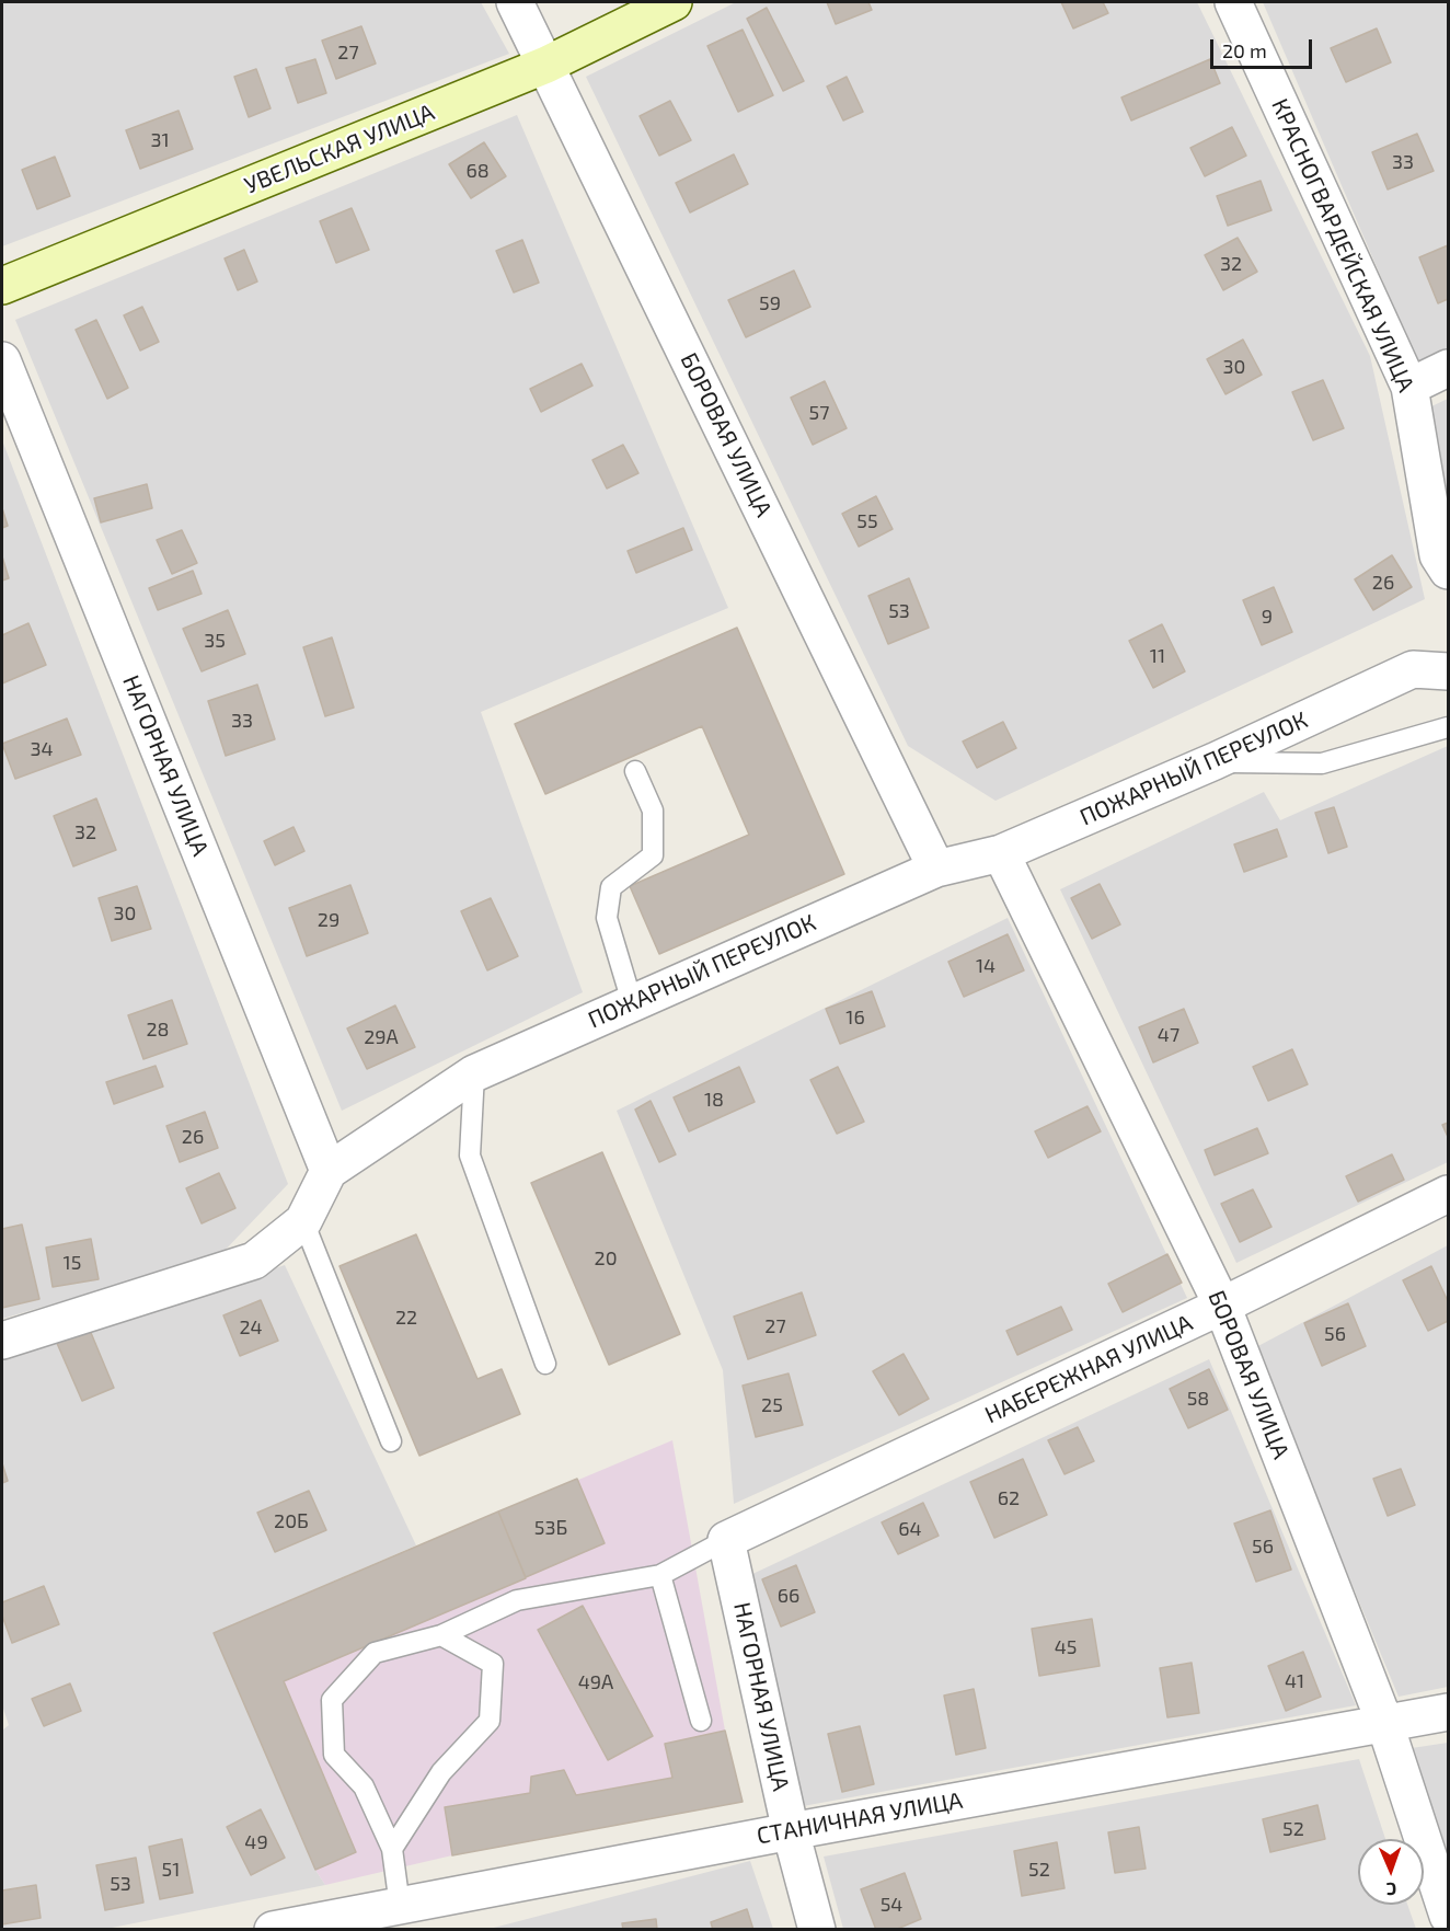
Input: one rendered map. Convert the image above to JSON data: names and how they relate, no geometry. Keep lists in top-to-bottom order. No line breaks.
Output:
{"streets":{"street":["УВЕЛЬСКАЯ УЛИЦА","КРАСНОГВАРДЕЙСКАЯ УЛИЦА","БОРОВАЯ УЛИЦА","НАГОРНАЯ УЛИЦА","ПОЖАРНЫЙ ПЕРЕУЛОК","НАБЕРЕЖНАЯ УЛИЦА","СТАНИЧНАЯ УЛИЦА"]},"crossings":[["УВЕЛЬСКАЯ УЛИЦА","БОРОВАЯ УЛИЦА"],["БОРОВАЯ УЛИЦА","ПОЖАРНЫЙ ПЕРЕУЛОК"],["БОРОВАЯ УЛИЦА","НАБЕРЕЖНАЯ УЛИЦА"],["БОРОВАЯ УЛИЦА","СТАНИЧНАЯ УЛИЦА"],["НАГОРНАЯ УЛИЦА","ПОЖАРНЫЙ ПЕРЕУЛОК"],["НАГОРНАЯ УЛИЦА","НАБЕРЕЖНАЯ УЛИЦА"],["НАГОРНАЯ УЛИЦА","СТАНИЧНАЯ УЛИЦА"]],"house_numbers":["27","31","33","68","32","59","30","57","55","26","53","9","35","11","33","34","32","30","29","14","16","28","47","29А","18","26","20","15","22","27","24","56","58","25","62","20Б","53Б","64","56","66","45","41","49А","52","49","51","52","53","54"],"scale_bar":"20 m","north":"bottom"}
